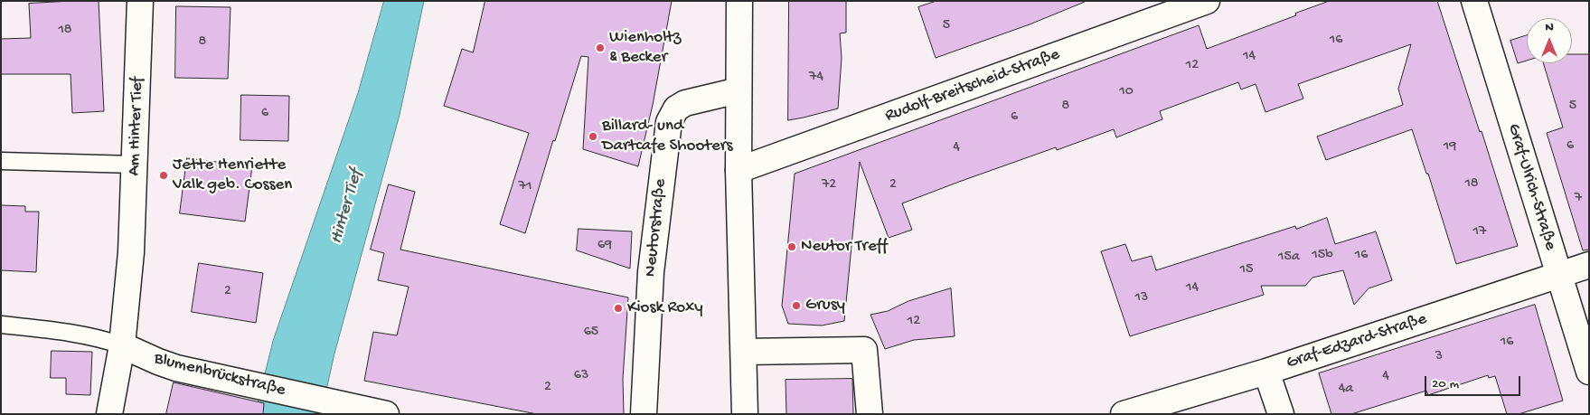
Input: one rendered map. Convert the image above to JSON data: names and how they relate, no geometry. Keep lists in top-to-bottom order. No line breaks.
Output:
{"streets":{"street":["Rudolf-Breitscheid-Straße","Am Hinter Tief","Graf-Ulrich-Straße","Neutorstraße","Graf-Edzard-Straße","Blumenbrückstraße"]},"crossings":[["Am Hinter Tief","Blumenbrückstraße"],["Graf-Ulrich-Straße","Graf-Edzard-Straße"]],"water":["Hinter Tief"],"places":["Wienholtz & Becker","Billard- und Dartcafe Shooters","Jette Henriette Valk geb. Cossen","Neutor Treff","Grusy","Kiosk Roxy"],"house_numbers":["5","18","16","8","14","12","74","10","8","5","6","6","6","19","4","18","72","2","71","7","17","69","15b","16","15a","15","14","2","13","12","65","16","3","63","4","2","4a"],"scale_bar":"20 m","north":"top"}
